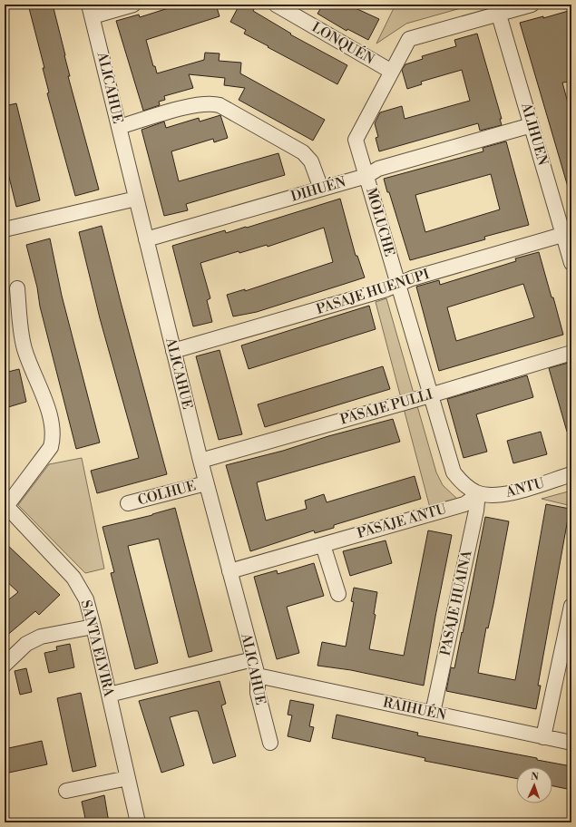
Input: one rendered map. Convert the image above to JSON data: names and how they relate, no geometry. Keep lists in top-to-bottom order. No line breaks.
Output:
{"streets":{"street":["LONQUÉN","ALICAHUE","ALIHUEN","DIHUÉN","MOLUCHE","PASAJE HUENUPI","PASAJE PULLI","ANTU","COLHUE","PASAJE ANTU","PASAJE HUAINA","SANTA ELVIRA","RAIHUÉN"]},"crossings":[["LONQUÉN","MOLUCHE"],["ALICAHUE","DIHUÉN"],["ALICAHUE","PASAJE HUENUPI"],["ALICAHUE","PASAJE PULLI"],["ALICAHUE","COLHUE"],["ALICAHUE","PASAJE ANTU"],["ALICAHUE","RAIHUÉN"],["ALIHUEN","DIHUÉN"],["ALIHUEN","MOLUCHE"],["ALIHUEN","PASAJE HUENUPI"],["DIHUÉN","MOLUCHE"],["MOLUCHE","PASAJE HUENUPI"],["MOLUCHE","PASAJE PULLI"],["MOLUCHE","ANTU"],["MOLUCHE","PASAJE ANTU"],["MOLUCHE","PASAJE HUAINA"],["ANTU","PASAJE ANTU"],["ANTU","PASAJE HUAINA"],["PASAJE ANTU","PASAJE HUAINA"],["PASAJE HUAINA","RAIHUÉN"]],"north":"top"}
